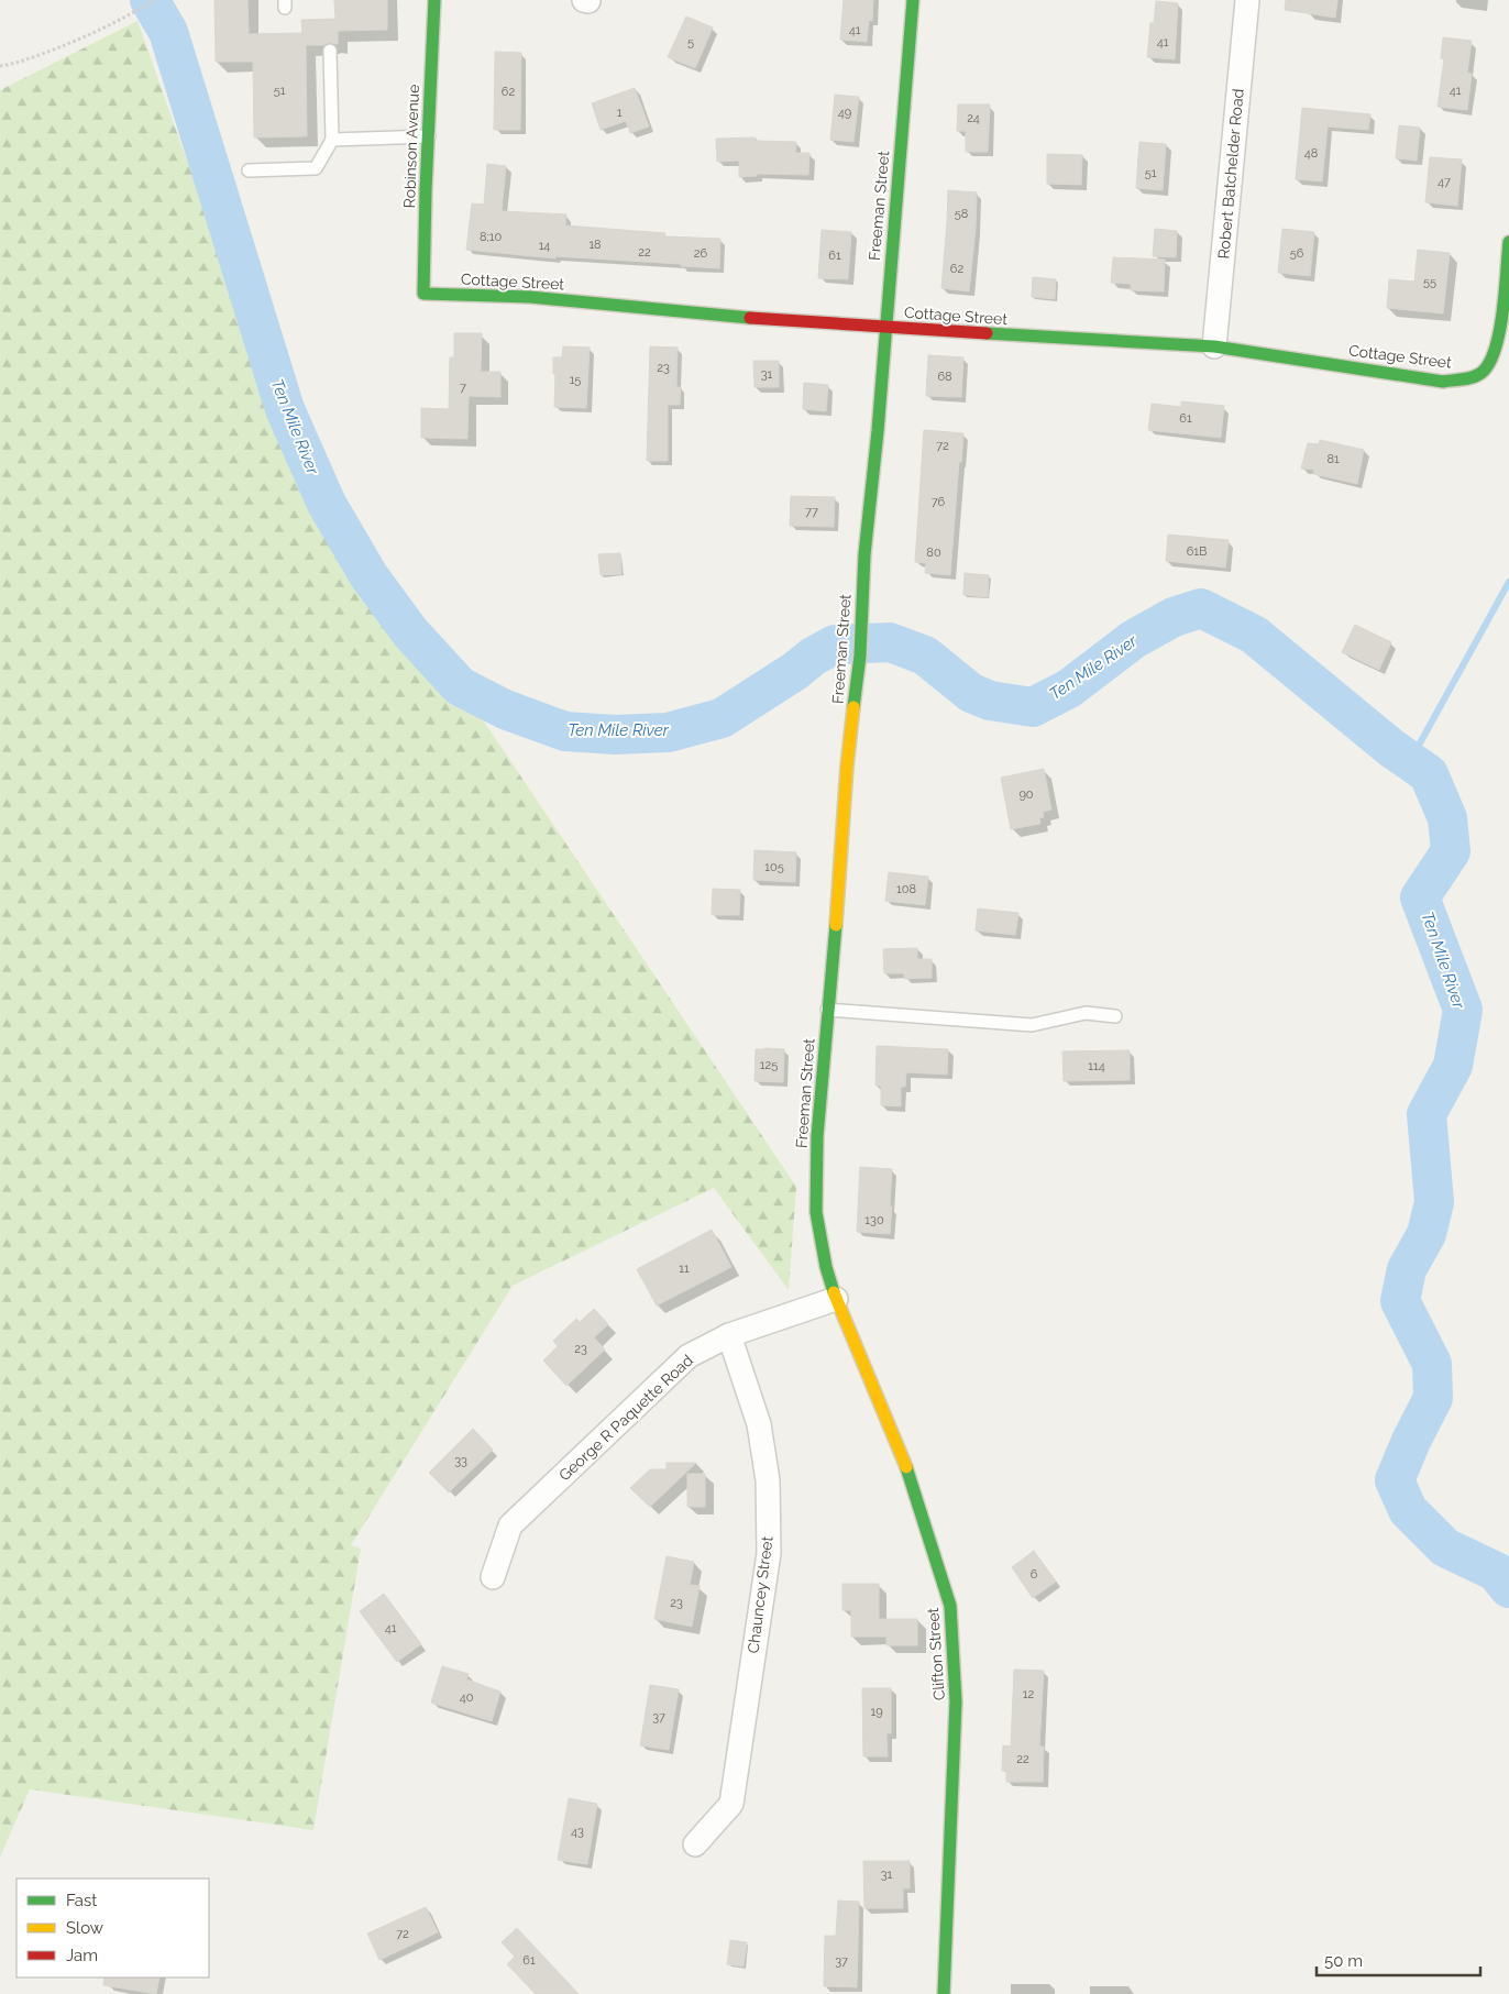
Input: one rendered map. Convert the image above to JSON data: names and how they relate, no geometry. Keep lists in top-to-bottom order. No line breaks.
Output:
{"streets":{"street":["Robinson Avenue","Robert Batchelder Road","Freeman Street","Cottage Street","George R Paquette Road","Chauncey Street","Clifton Street"]},"crossings":[["Robinson Avenue","Cottage Street"],["Robert Batchelder Road","Cottage Street"],["Freeman Street","Cottage Street"],["Freeman Street","George R Paquette Road"],["Freeman Street","Clifton Street"],["George R Paquette Road","Chauncey Street"],["George R Paquette Road","Clifton Street"]],"water":["Ten Mile River"],"house_numbers":["41","5","41","51","41","62","1","49","24","48","51","47","58","8;10","18","14","22","26","56","61","62","55","23","31","68","15","7","61","72","81","76","77","61B","80","90","105","108","125","114","130","11","23","33","6","23","41","12","40","19","37","22","43","31","72","61","37"],"legend":["Fast","Slow","Jam"],"scale_bar":"50 m"}
